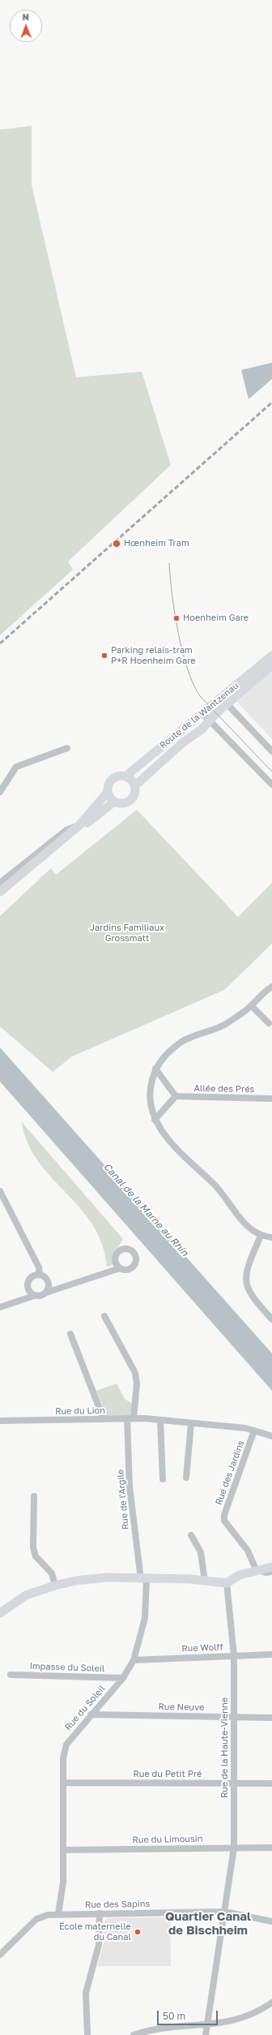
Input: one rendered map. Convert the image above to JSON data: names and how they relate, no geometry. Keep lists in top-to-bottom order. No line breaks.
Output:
{"streets":{"main road":["Route de la Wantzenau"],"street":["Allée des Prés","Rue du Lion","Rue des Jardins","Rue de l'Argile","Rue Wolff","Impasse du Soleil","Rue Neuve","Rue du Soleil","Rue de la Haute-Vienne","Rue du Petit Pré","Rue du Limousin","Rue des Sapins"]},"crossings":[["Rue du Lion","Rue des Jardins"],["Rue du Lion","Rue de l'Argile"],["Rue de l'Argile","Rue du Soleil"],["Rue Wolff","Rue du Soleil"],["Rue Wolff","Rue de la Haute-Vienne"],["Impasse du Soleil","Rue du Soleil"],["Rue Neuve","Rue du Soleil"],["Rue Neuve","Rue de la Haute-Vienne"],["Rue du Soleil","Rue du Petit Pré"],["Rue du Soleil","Rue du Limousin"],["Rue du Soleil","Rue des Sapins"],["Rue de la Haute-Vienne","Rue du Petit Pré"],["Rue de la Haute-Vienne","Rue du Limousin"],["Rue de la Haute-Vienne","Rue des Sapins"]],"districts":["Quartier Canal de Bischheim"],"water":["Canal de la Marne au Rhin"],"parks":["Jardins Familiaux Grossmatt"],"places":["Hœnheim Tram","Hoenheim Gare","Parking relais-tram P+R Hoenheim Gare","École maternelle du Canal"],"scale_bar":"50 m","north":"top"}
